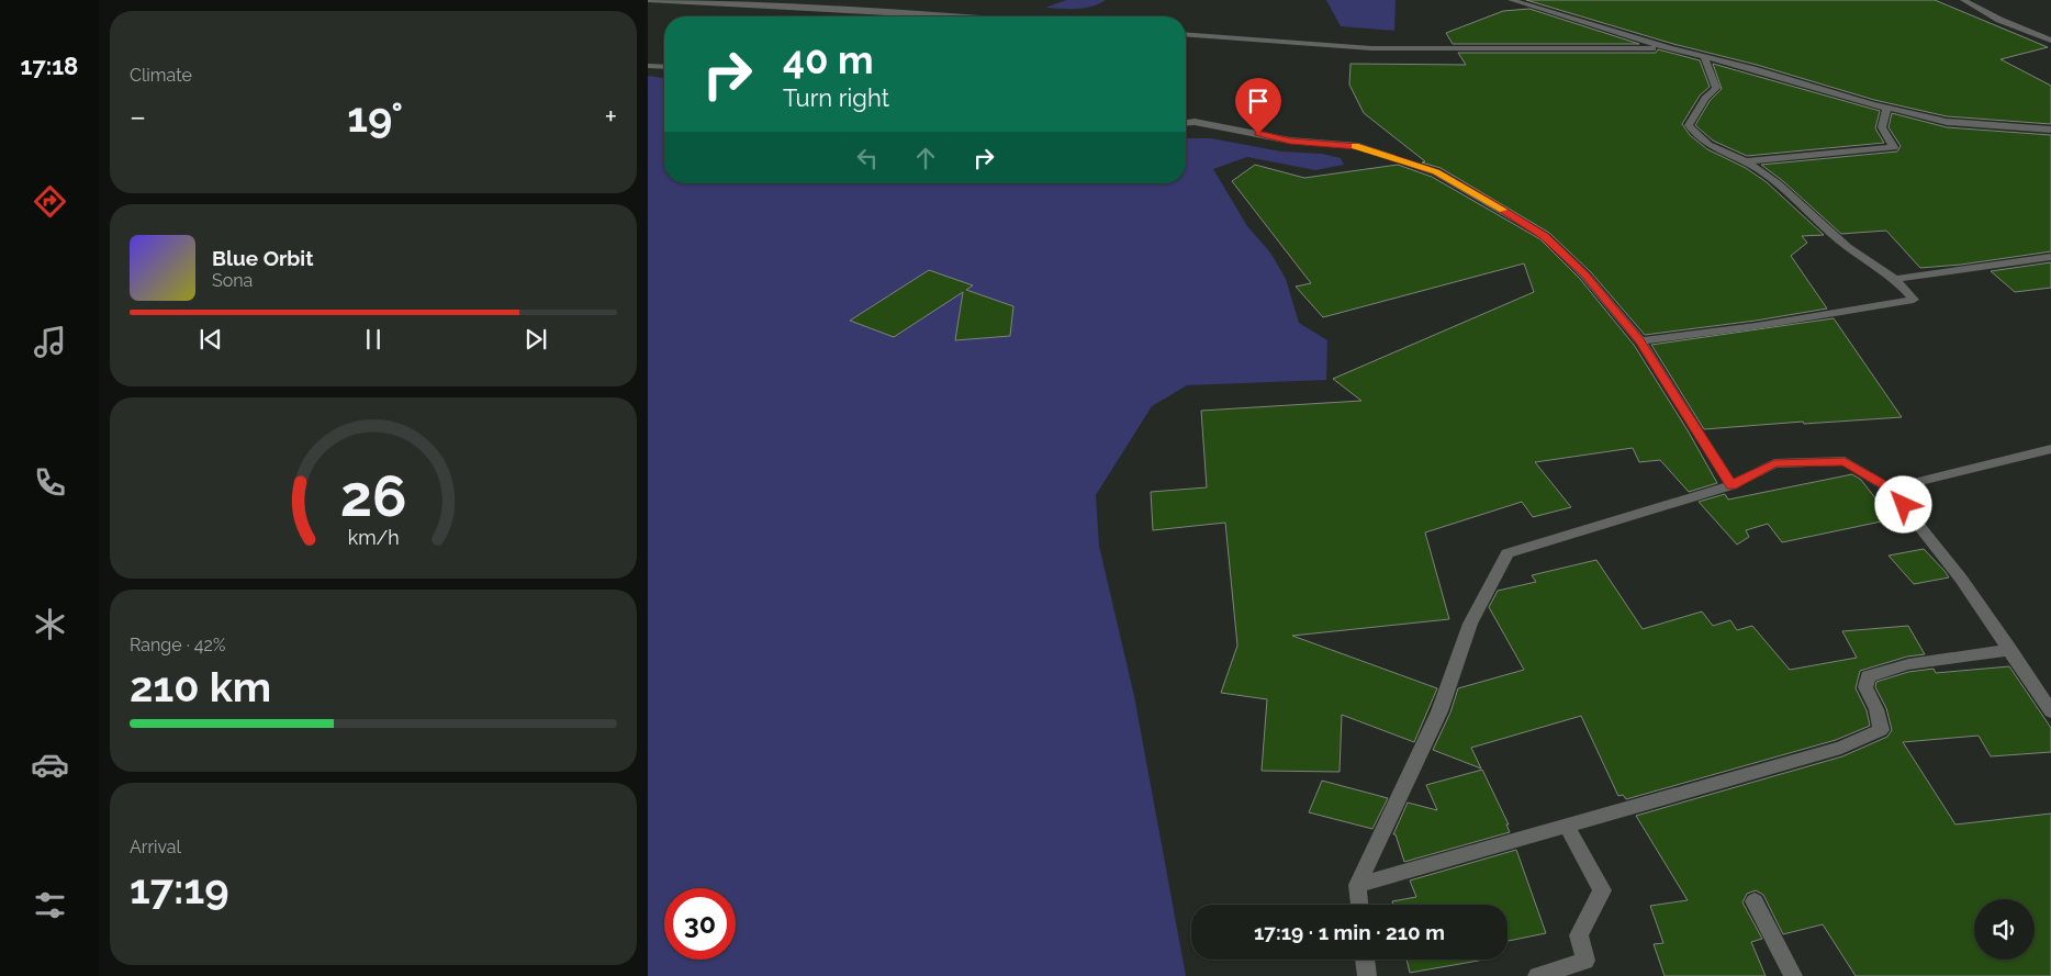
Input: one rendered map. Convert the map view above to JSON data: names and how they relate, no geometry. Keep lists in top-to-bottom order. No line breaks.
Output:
{"page":{"tabs":"17:18","tile":["Climate",["Range · 42%","210 km"],["Arrival","17:19"]],"turn":["40 m","Turn right"],"heat":["−","19°","+"],"song":["Blue Orbit","Sona"],"limit":"30","trip":"17:19 · 1 min · 210 m","gauge":["26","km/h"]}}
